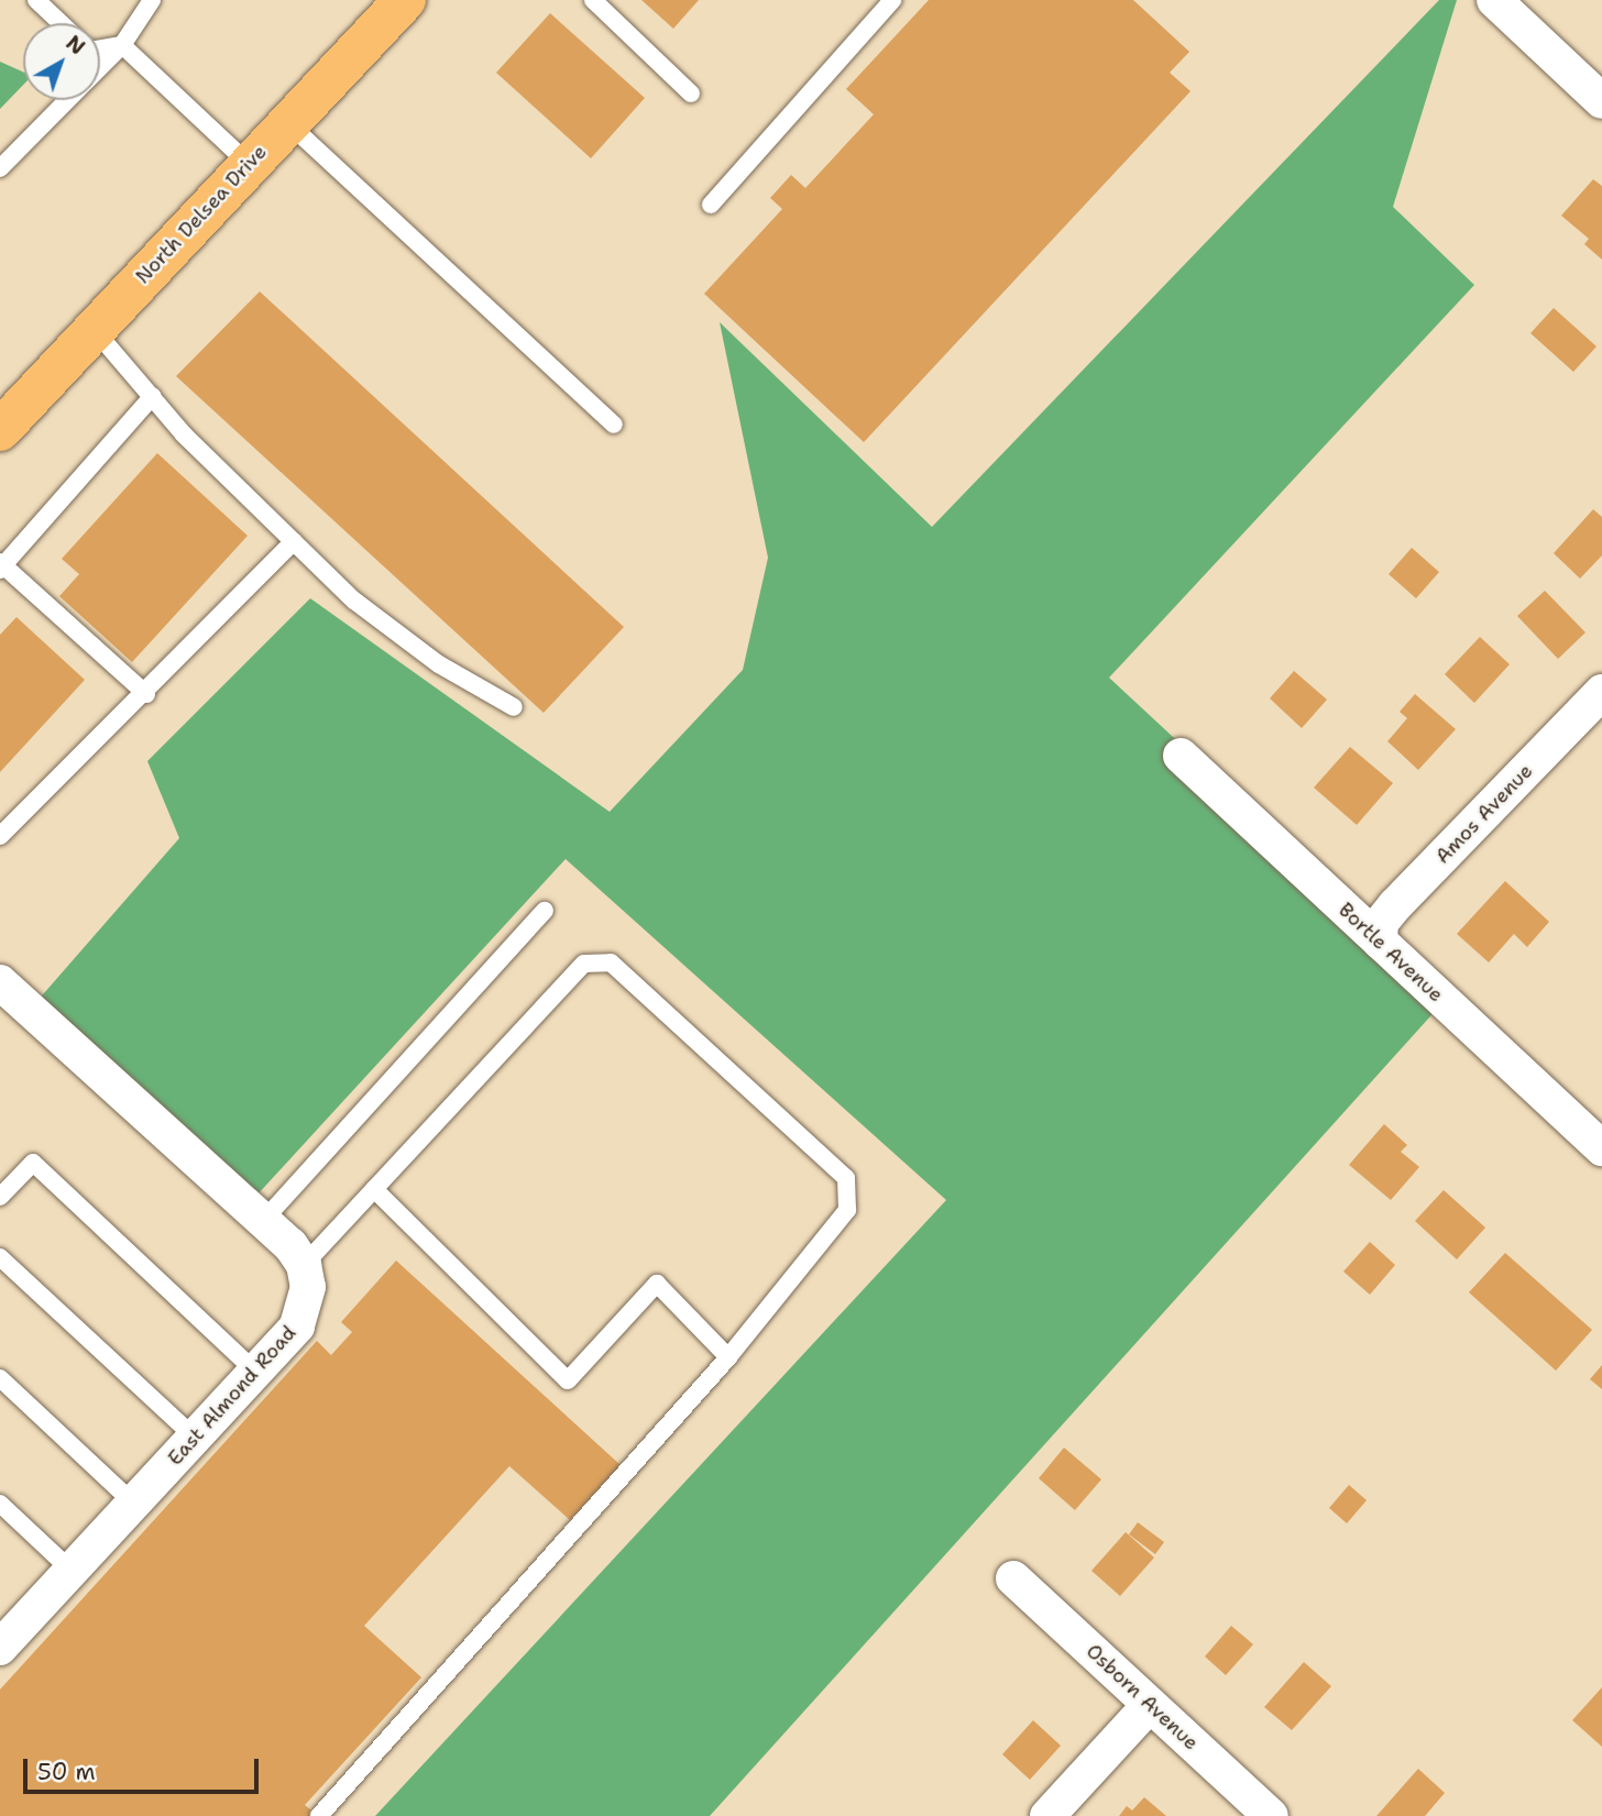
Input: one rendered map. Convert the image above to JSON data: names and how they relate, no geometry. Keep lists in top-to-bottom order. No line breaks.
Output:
{"streets":{"main road":["North Delsea Drive"],"street":["Amos Avenue","Bortle Avenue","East Almond Road","Osborn Avenue"]},"crossings":[["Amos Avenue","Bortle Avenue"]],"scale_bar":"50 m","north":"top right"}
